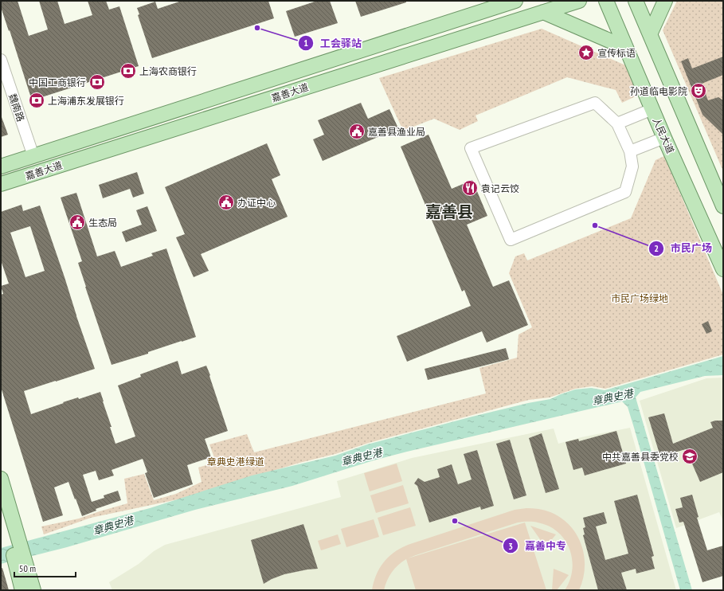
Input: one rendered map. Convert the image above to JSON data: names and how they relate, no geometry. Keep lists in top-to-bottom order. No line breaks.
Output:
{"streets":{"main road":["嘉善大道","人民大道"],"lane":["魏南路"]},"crossings":[["嘉善大道","魏南路"]],"districts":["嘉善县"],"water":["章典史港"],"parks":["市民广场绿地","章典史港绿道"],"places":{"other":["工会驿站","市民广场","嘉善中专"],"place":["宣传标语"],"bank":["上海农商银行","中国工商银行","上海浦东发展银行"],"theatre":["孙道临电影院"],"public building":["嘉善县渔业局","办证中心","生态局"],"restaurant":["袁记云饺"],"school or university":["中共嘉善县委党校"]},"scale_bar":"50 m"}
